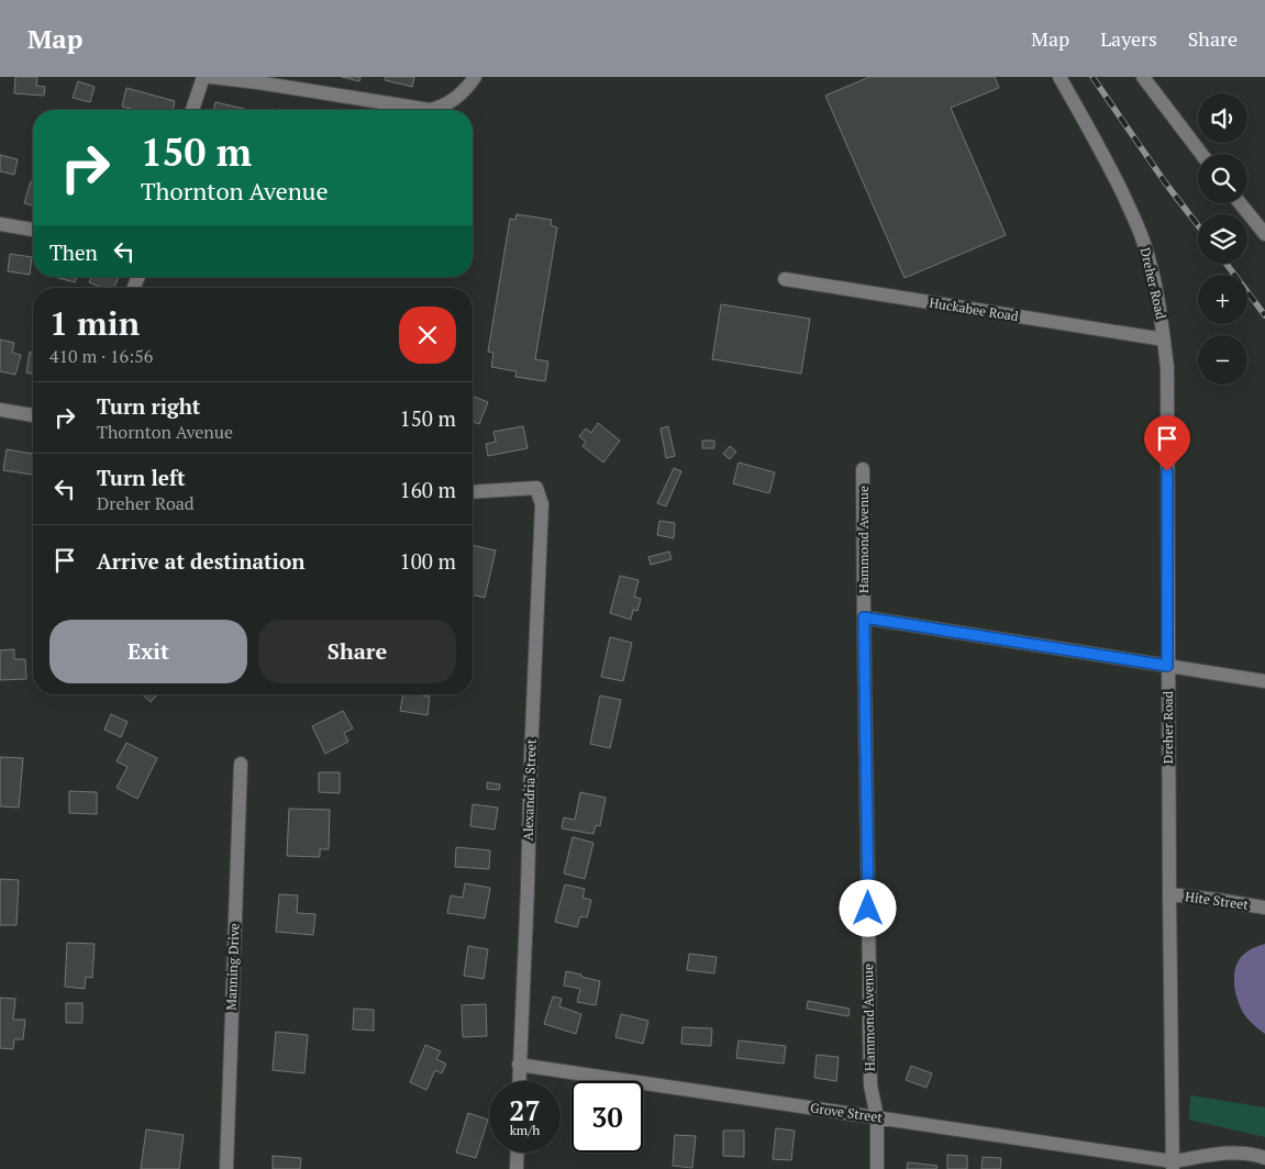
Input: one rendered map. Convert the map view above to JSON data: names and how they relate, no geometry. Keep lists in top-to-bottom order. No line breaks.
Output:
{"streets":{"street":["Dreher Road","Huckabee Road","Hammond Avenue","Alexandria Street","Hite Street","Manning Drive","Grove Street"]},"crossings":[["Dreher Road","Huckabee Road"],["Dreher Road","Hite Street"],["Dreher Road","Grove Street"],["Hammond Avenue","Grove Street"],["Alexandria Street","Grove Street"]],"page":{"header":"Map","nav":["Map","Layers","Share"],"map_buttons":["+","−"],"turn":["150 m","Thornton Avenue"],"then":"Then","heading":["1 min","410 m · 16:56"],"list":[{"name":"Turn right","note":"Thornton Avenue","value":"150 m"},{"name":"Turn left","note":"Dreher Road","value":"160 m"},{"name":"Arrive at destination","value":"100 m"}],"buttons":["Exit","Share"],"speed":"27 km/h","limit":"30"}}
